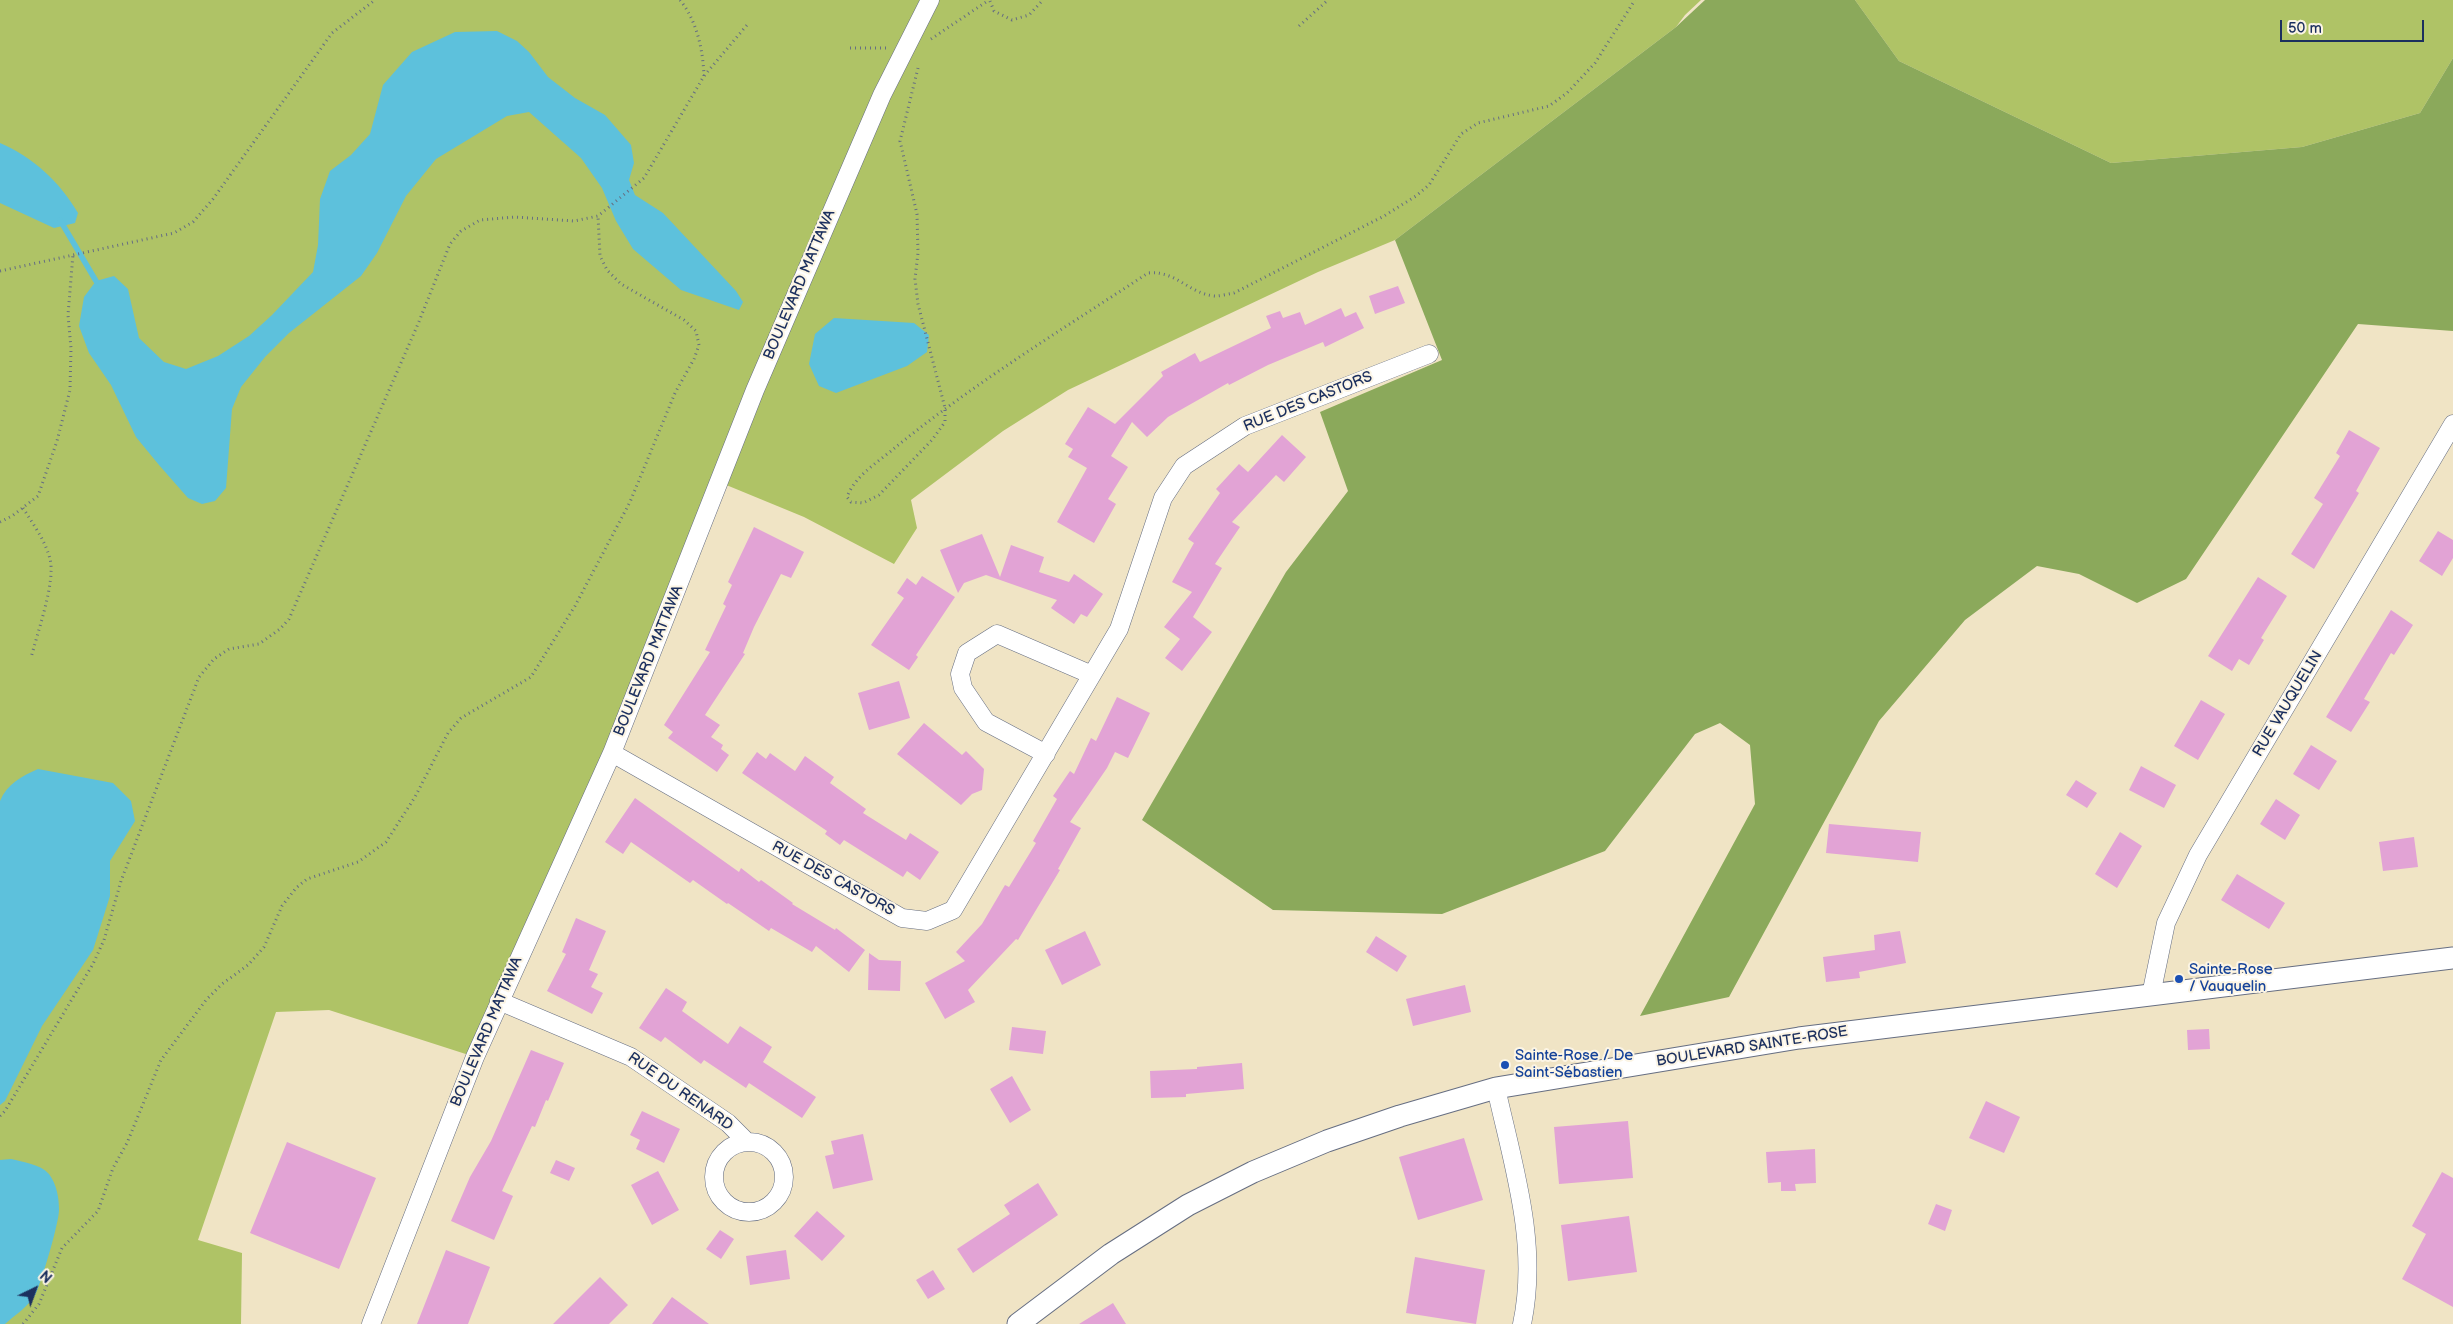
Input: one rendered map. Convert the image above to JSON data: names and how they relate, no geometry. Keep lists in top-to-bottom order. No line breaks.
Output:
{"streets":{"street":["BOULEVARD MATTAWA","RUE DES CASTORS","RUE VAUQUELIN","BOULEVARD SAINTE-ROSE","RUE DU RENARD"]},"crossings":[["BOULEVARD MATTAWA","RUE DES CASTORS"],["BOULEVARD MATTAWA","RUE DU RENARD"],["RUE VAUQUELIN","BOULEVARD SAINTE-ROSE"]],"places":["Sainte-Rose / Vauquelin","Sainte-Rose / De Saint-Sébastien"],"scale_bar":"50 m","north":"top right"}
